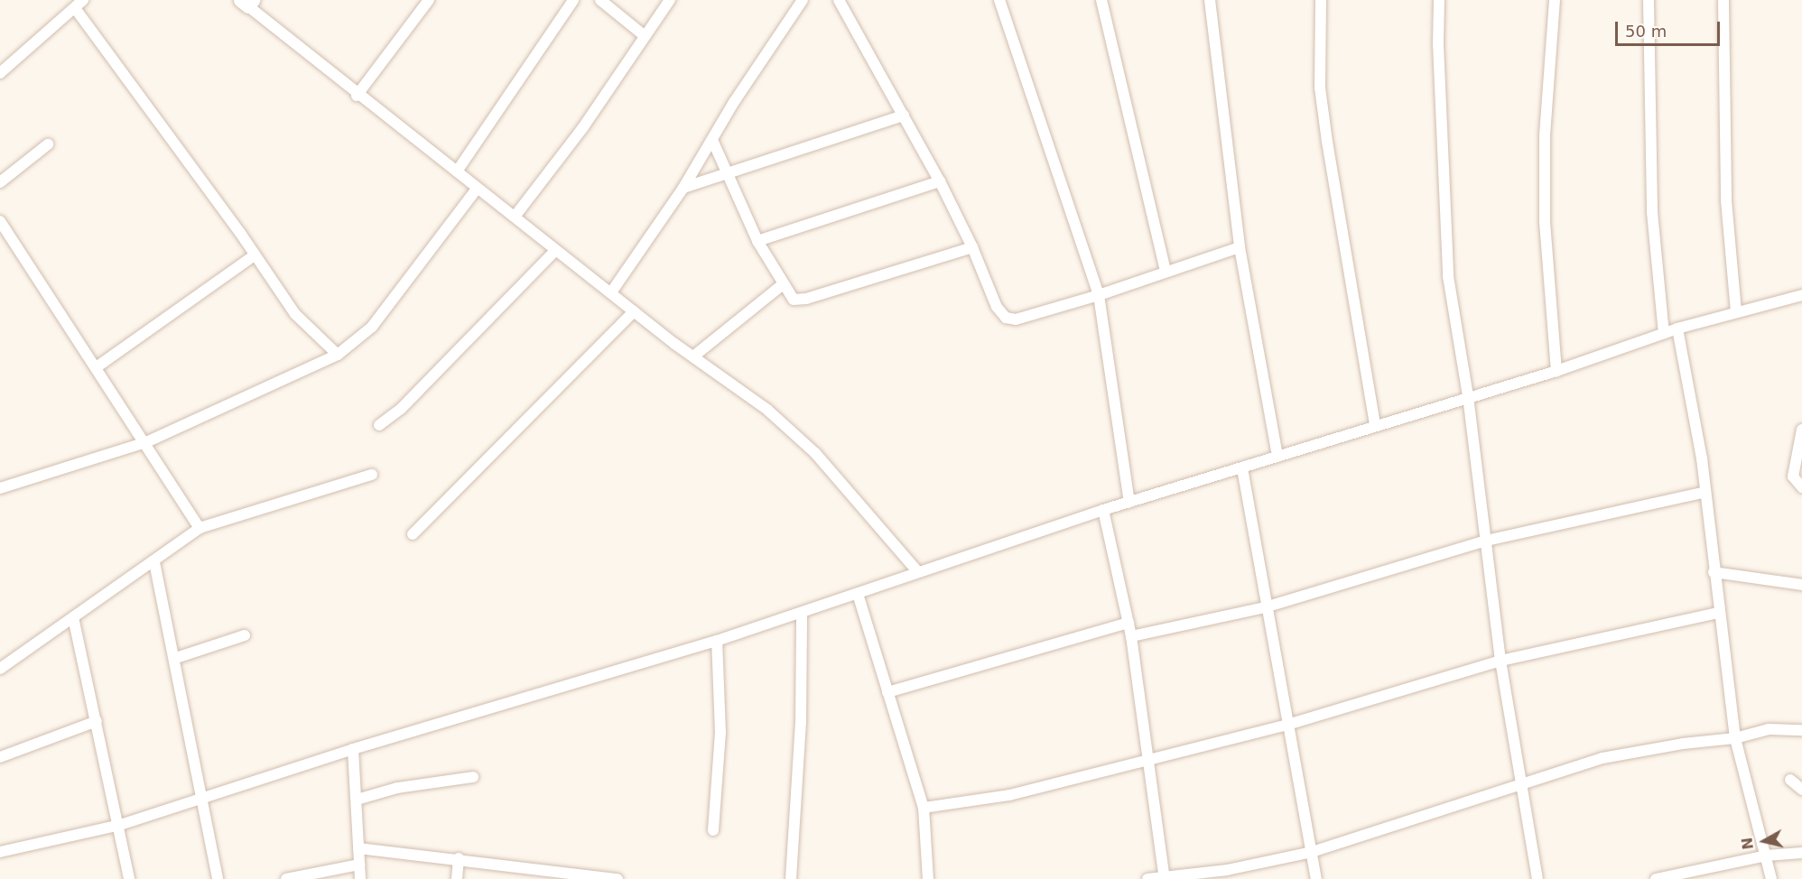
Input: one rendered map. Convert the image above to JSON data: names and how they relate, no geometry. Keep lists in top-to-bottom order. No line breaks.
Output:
{"scale_bar":"50 m","north":"left"}
